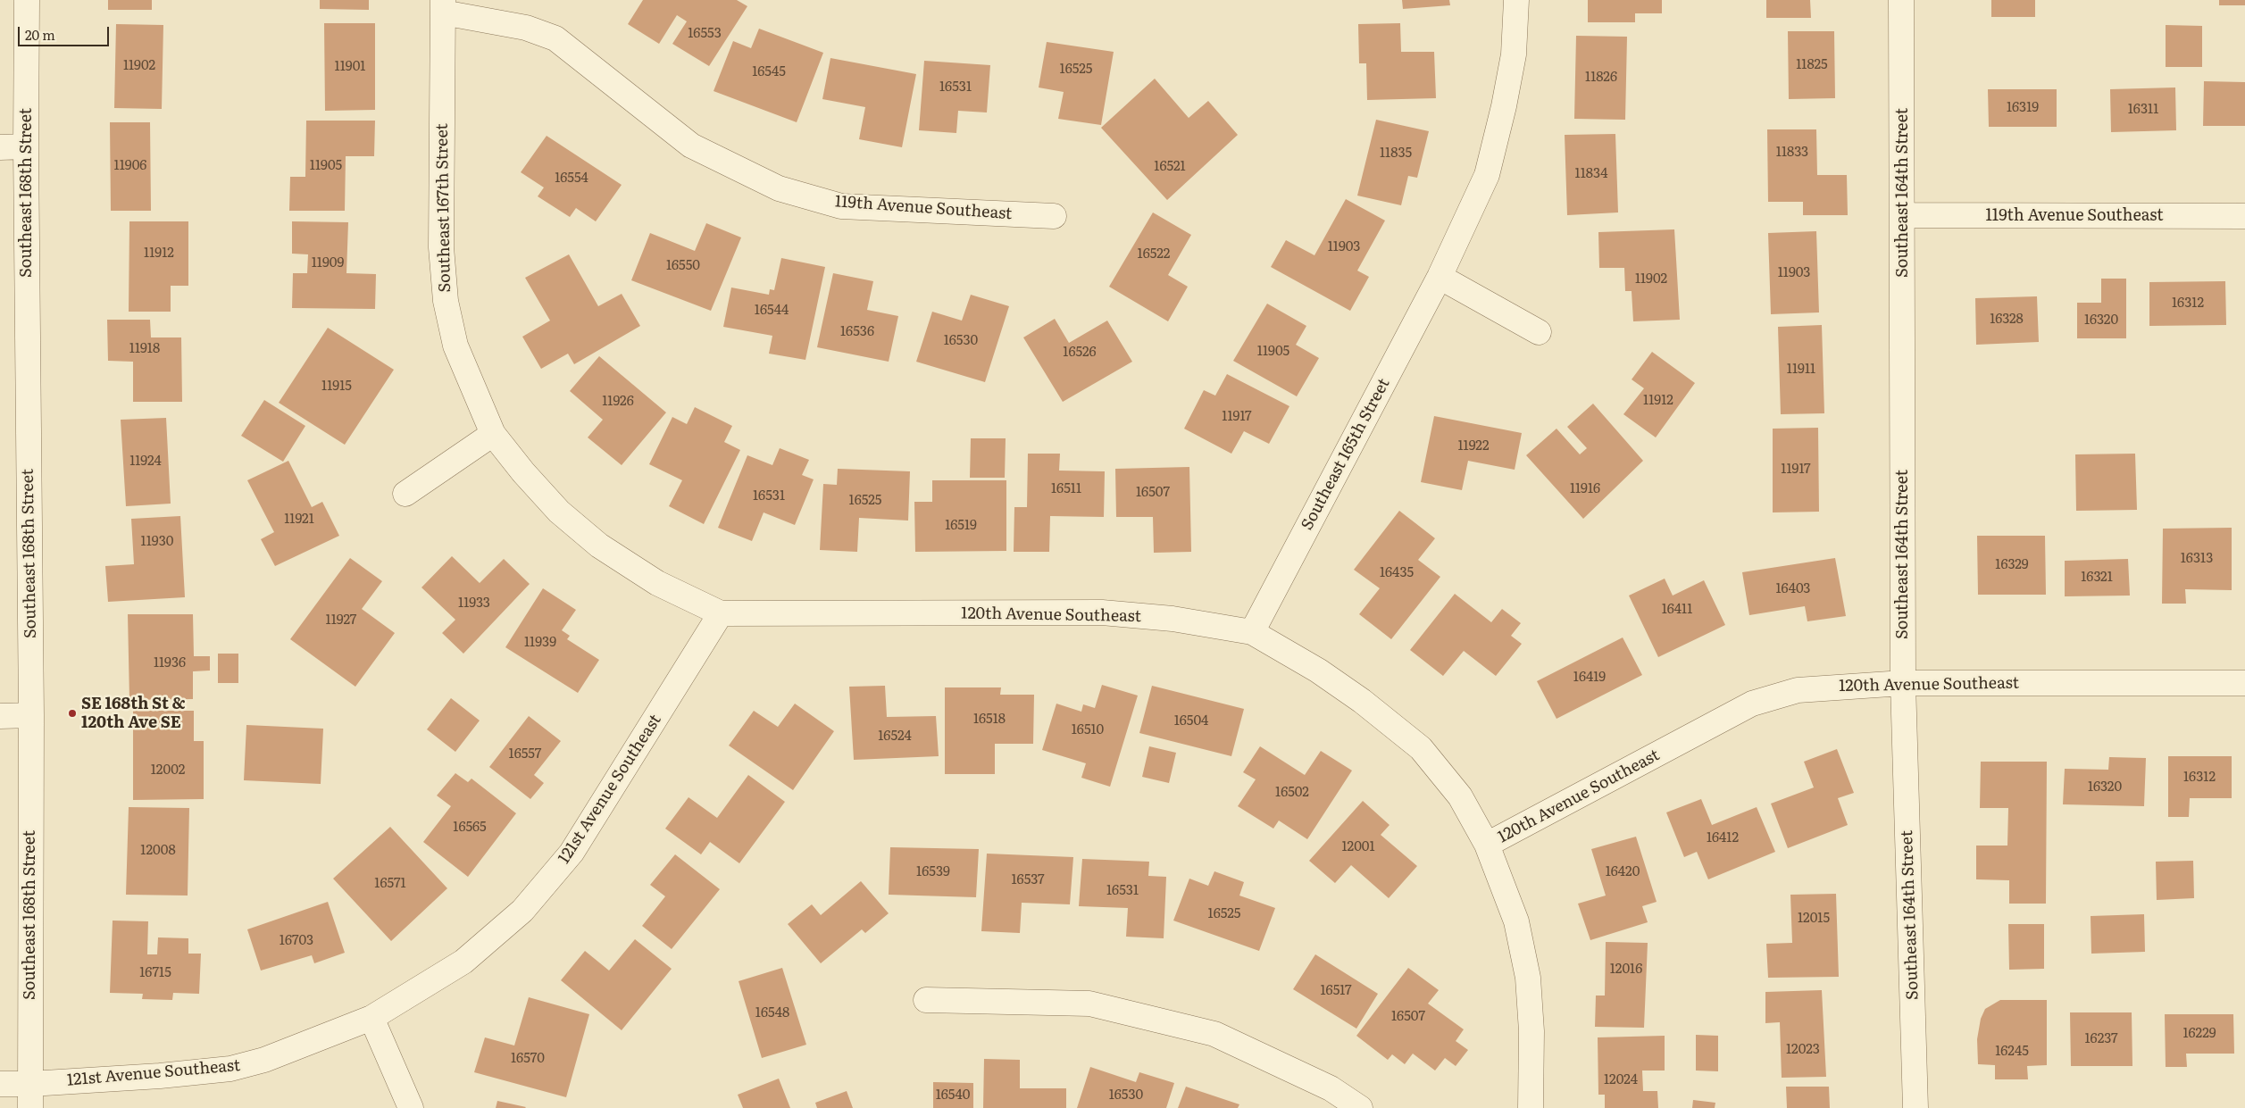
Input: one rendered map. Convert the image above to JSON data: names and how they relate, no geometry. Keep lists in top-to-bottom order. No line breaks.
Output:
{"streets":{"street":["Southeast 168th Street","Southeast 164th Street","Southeast 167th Street","119th Avenue Southeast","Southeast 165th Street","120th Avenue Southeast","121st Avenue Southeast"]},"crossings":[["Southeast 168th Street","121st Avenue Southeast"],["Southeast 164th Street","119th Avenue Southeast"],["Southeast 164th Street","120th Avenue Southeast"],["Southeast 167th Street","119th Avenue Southeast"],["Southeast 167th Street","120th Avenue Southeast"],["Southeast 167th Street","121st Avenue Southeast"],["Southeast 165th Street","120th Avenue Southeast"],["120th Avenue Southeast","121st Avenue Southeast"]],"places":["SE 168th St & 120th Ave SE"],"house_numbers":["16553","11825","11902","11901","16525","16545","11826","16531","16319","16311","11833","11835","11906","11905","16521","11834","16554","11903","11912","16522","11909","16550","11903","11902","16312","16544","16328","16320","16536","16530","11918","11905","16526","11911","11915","11912","11926","11917","11922","11924","11917","16511","11916","16507","16531","16525","11921","16519","11930","16313","16329","16435","16321","16403","11933","16411","11927","11939","11936","16419","16518","16504","16510","16524","16557","12002","16312","16320","16502","16565","16412","12001","12008","16539","16420","16537","16571","16531","16525","12015","16703","12016","16715","16517","16548","16507","16229","16237","12023","16245","16570","12024","16540","16530"],"scale_bar":"20 m"}
